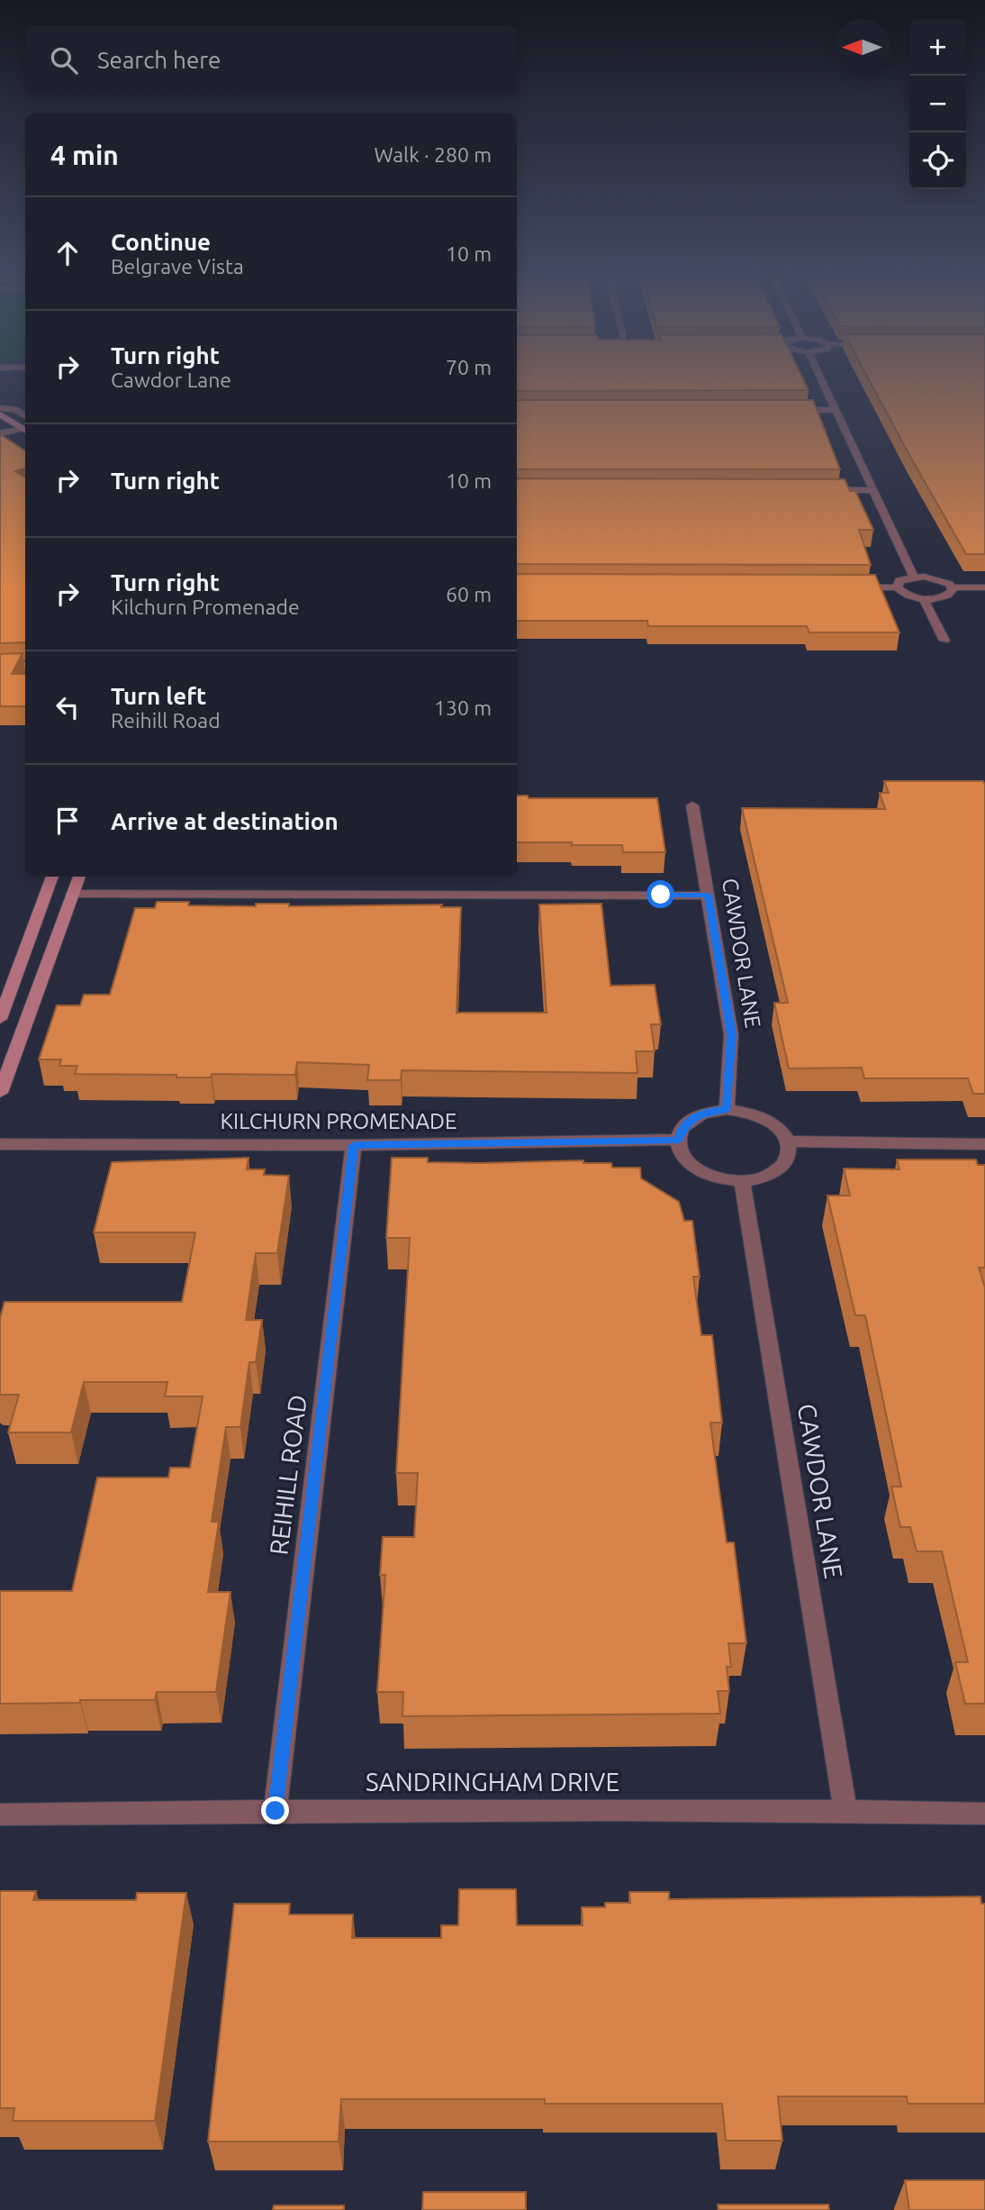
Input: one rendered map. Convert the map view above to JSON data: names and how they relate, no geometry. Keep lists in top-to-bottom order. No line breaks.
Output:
{"streets":{"street":["CAWDOR LANE","KILCHURN PROMENADE","REIHILL ROAD","SANDRINGHAM DRIVE"]},"crossings":[["CAWDOR LANE","KILCHURN PROMENADE"],["CAWDOR LANE","SANDRINGHAM DRIVE"],["KILCHURN PROMENADE","REIHILL ROAD"],["REIHILL ROAD","SANDRINGHAM DRIVE"]],"north":"left","page":{"map_buttons":["+","−"],"search":"Search here","heading":["4 min","Walk · 280 m"],"list":[["Continue","Belgrave Vista","10 m"],["Turn right","Cawdor Lane","70 m"],["Turn right","10 m"],["Turn right","Kilchurn Promenade","60 m"],["Turn left","Reihill Road","130 m"],"Arrive at destination"]}}
